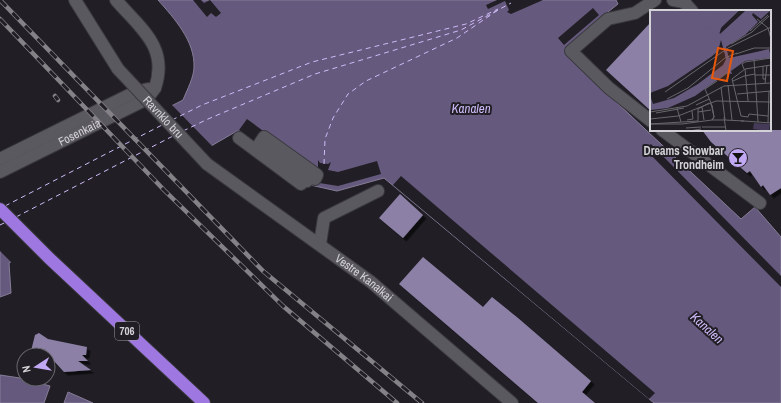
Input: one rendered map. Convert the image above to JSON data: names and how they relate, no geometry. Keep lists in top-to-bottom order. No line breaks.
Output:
{"streets":{"highway":["706"],"street":["Ravnklo bru","Fosenkaia","Vestre Kanalkai"]},"crossings":[["Ravnklo bru","Vestre Kanalkai"]],"water":["Kanalen"],"places":{"bar":["Dreams Showbar Trondheim"]},"north":"left"}
